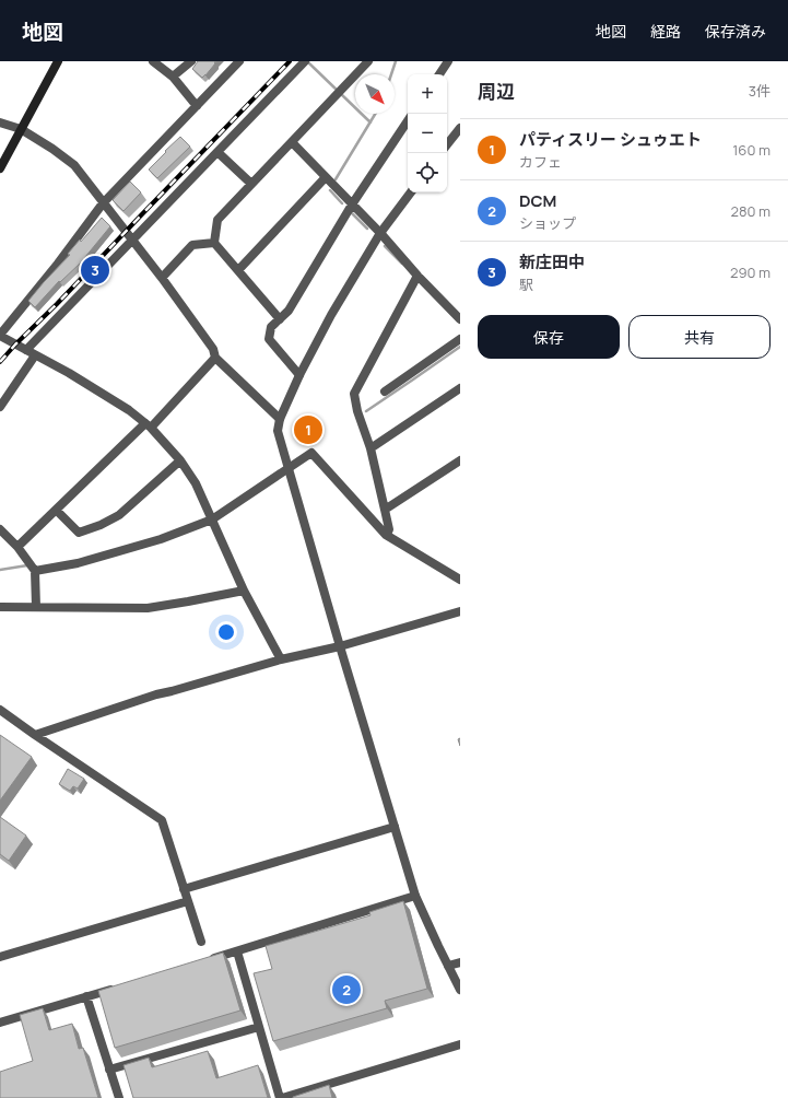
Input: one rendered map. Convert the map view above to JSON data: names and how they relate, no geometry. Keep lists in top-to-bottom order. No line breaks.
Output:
{"north":"bottom right","page":{"header":"地図","nav":["地図","経路","保存済み"],"heading":["周辺","3件"],"map_buttons":["+","−"],"list":[{"mark":"1","name":"パティスリー シュゥエト","note":"カフェ","value":"160 m"},{"mark":"2","name":"DCM","note":"ショップ","value":"280 m"},{"mark":"3","name":"新庄田中","note":"駅","value":"290 m"}],"pins":["3","1","2"],"buttons":["保存","共有"]}}
